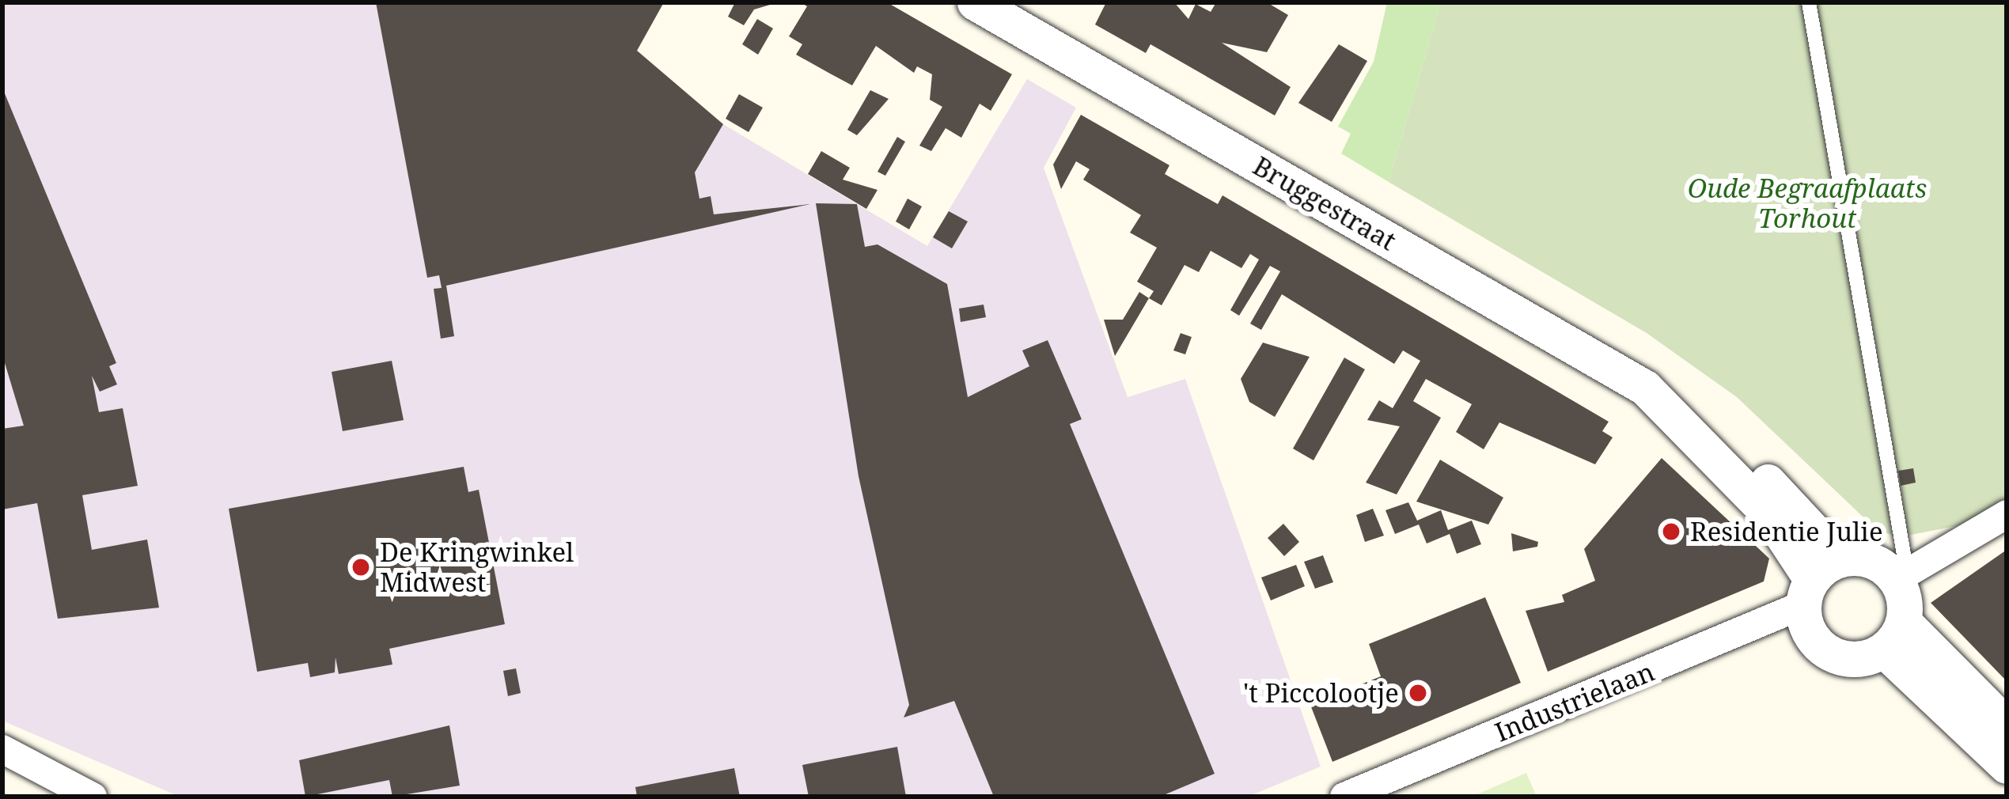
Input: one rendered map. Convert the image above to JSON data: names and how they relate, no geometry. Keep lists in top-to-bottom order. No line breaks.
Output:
{"streets":{"street":["Bruggestraat","Industrielaan"]},"crossings":[["Bruggestraat","Industrielaan"]],"parks":["Oude Begraafplaats Torhout"],"places":["Residentie Julie","De Kringwinkel Midwest","'t Piccolootje"]}
